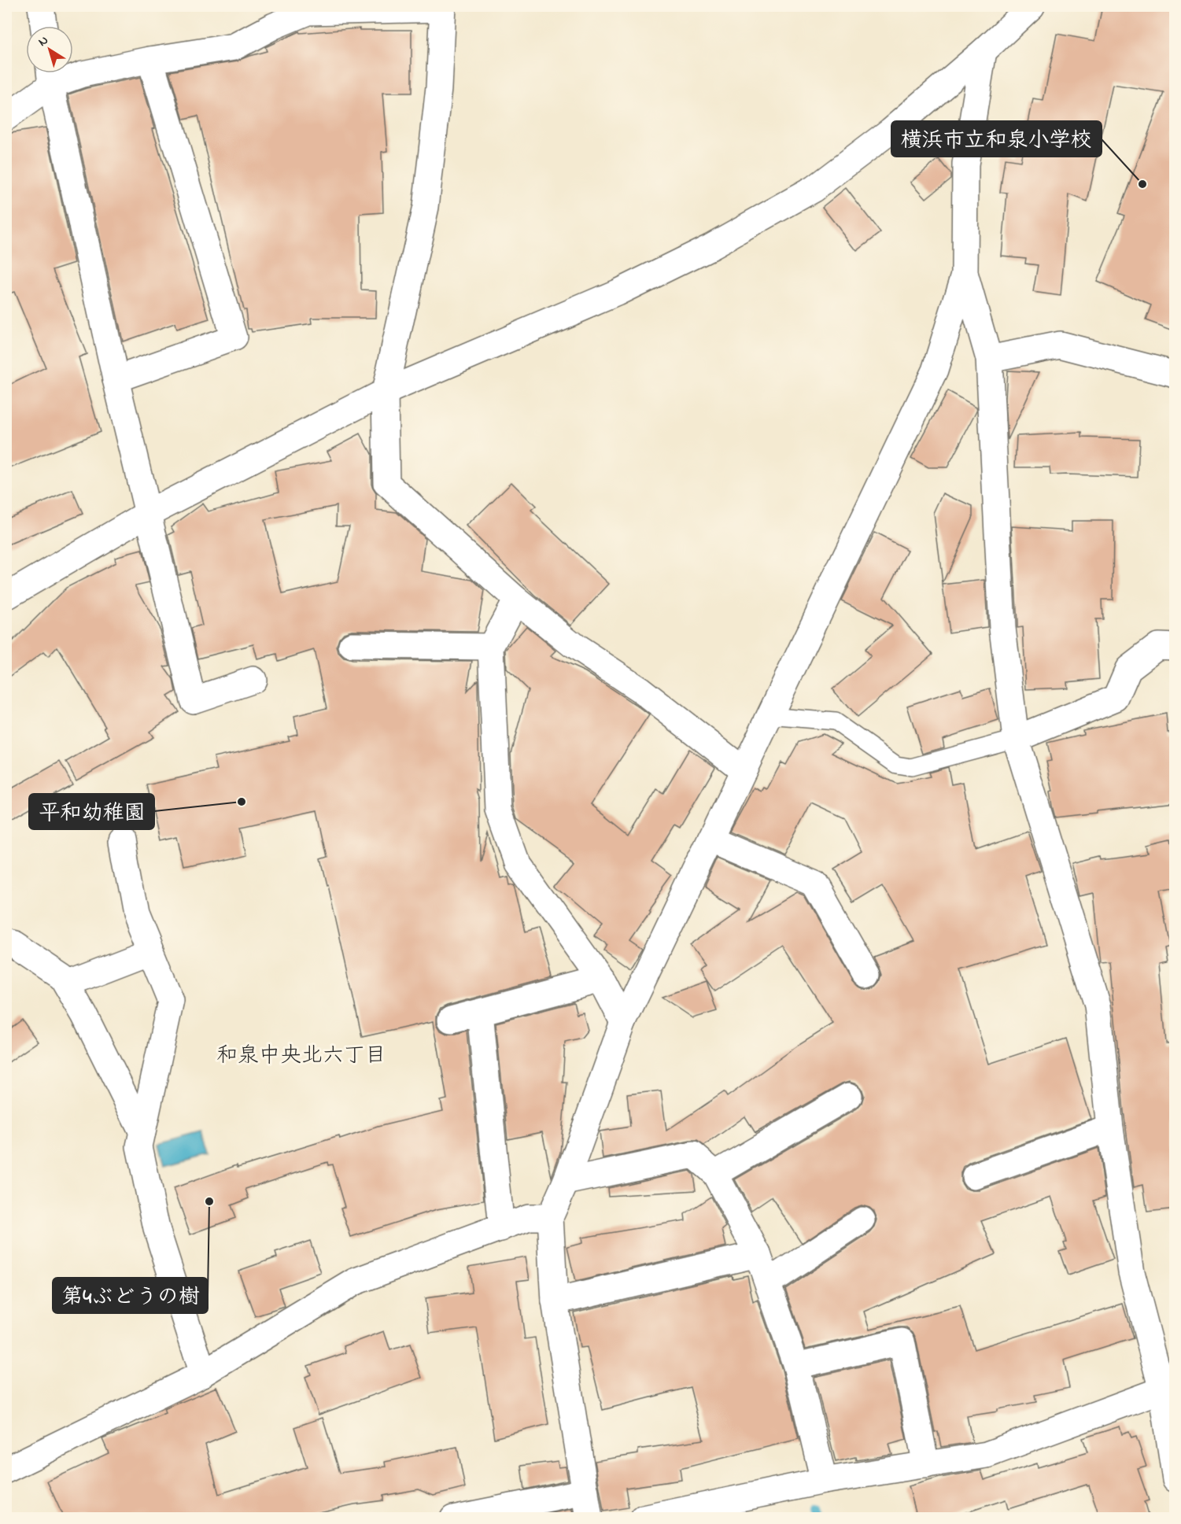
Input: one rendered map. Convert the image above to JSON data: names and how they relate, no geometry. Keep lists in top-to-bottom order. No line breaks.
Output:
{"districts":["和泉中央北六丁目"],"places":["横浜市立和泉小学校","平和幼稚園","第4ぶどうの樹"],"north":"top left"}
